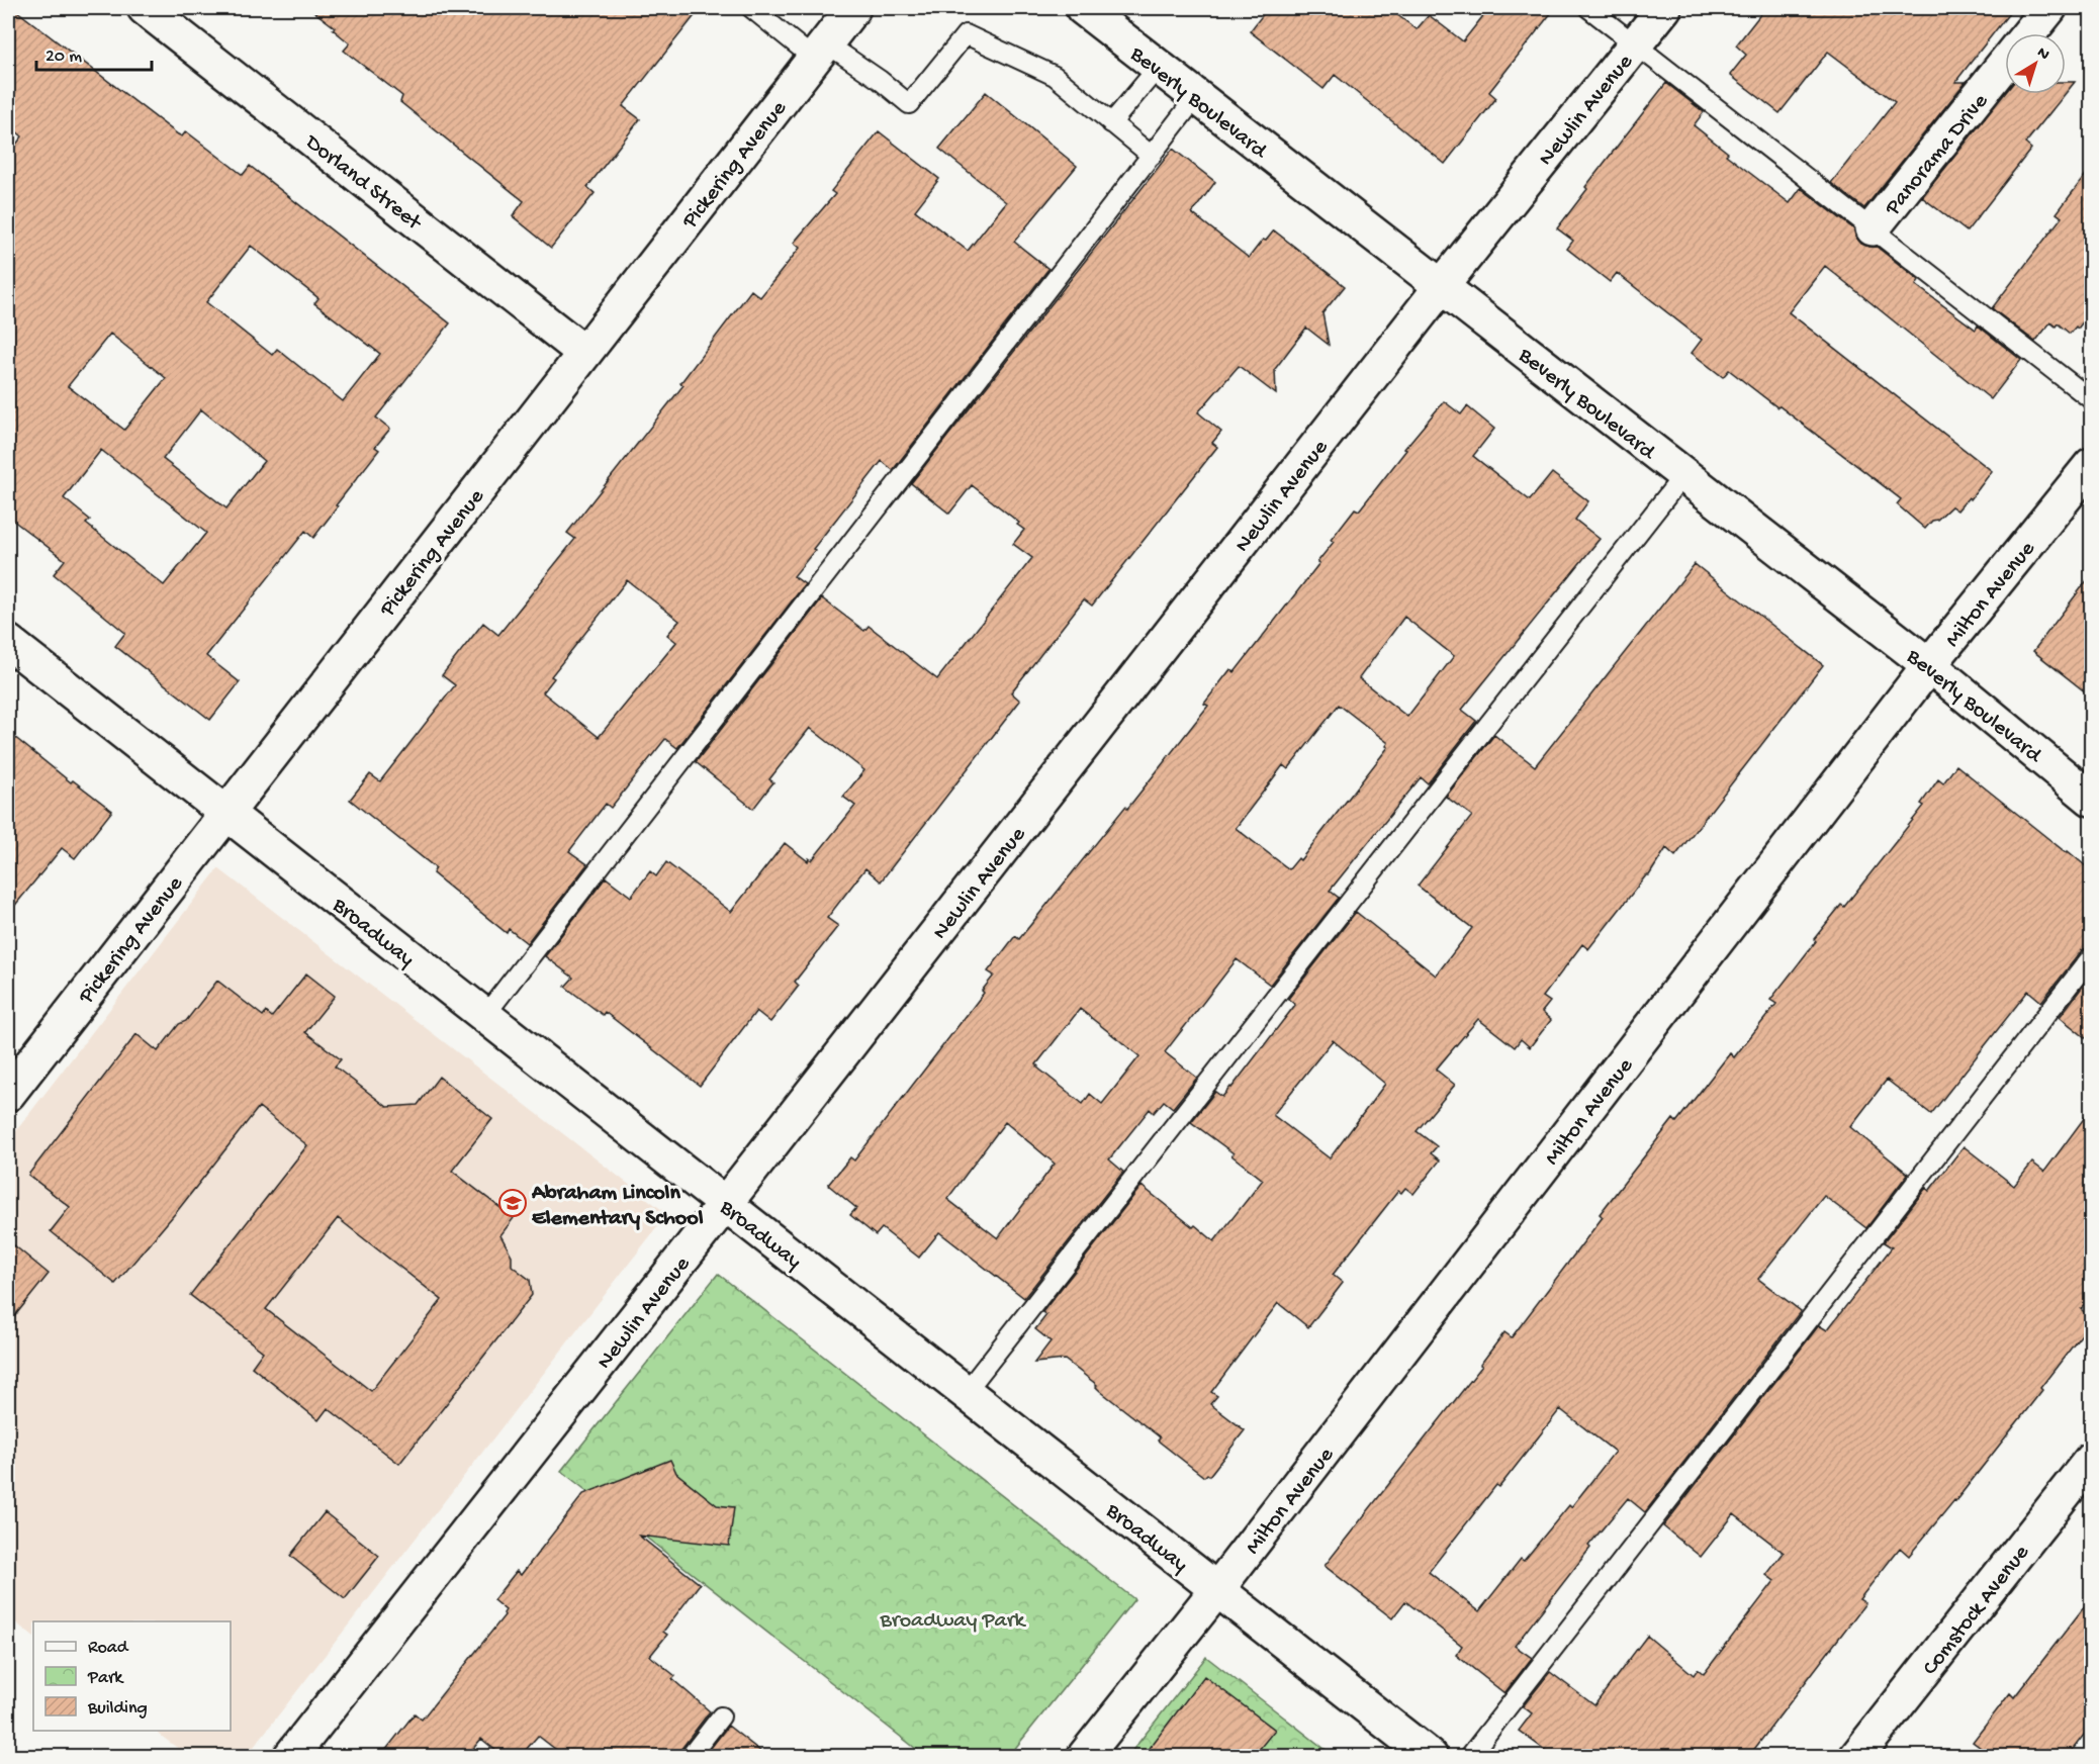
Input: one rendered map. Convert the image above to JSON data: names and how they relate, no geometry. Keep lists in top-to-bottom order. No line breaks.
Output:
{"streets":{"street":["Beverly Boulevard","Newlin Avenue","Panorama Drive","Pickering Avenue","Dorland Street","Milton Avenue","Broadway","Comstock Avenue"]},"crossings":[["Beverly Boulevard","Newlin Avenue"],["Beverly Boulevard","Milton Avenue"],["Newlin Avenue","Broadway"],["Pickering Avenue","Dorland Street"],["Pickering Avenue","Broadway"],["Milton Avenue","Broadway"]],"parks":["Broadway Park"],"places":{"school or university":["Abraham Lincoln Elementary School"]},"legend":["Road","Park","Building"],"scale_bar":"20 m","north":"top right"}
